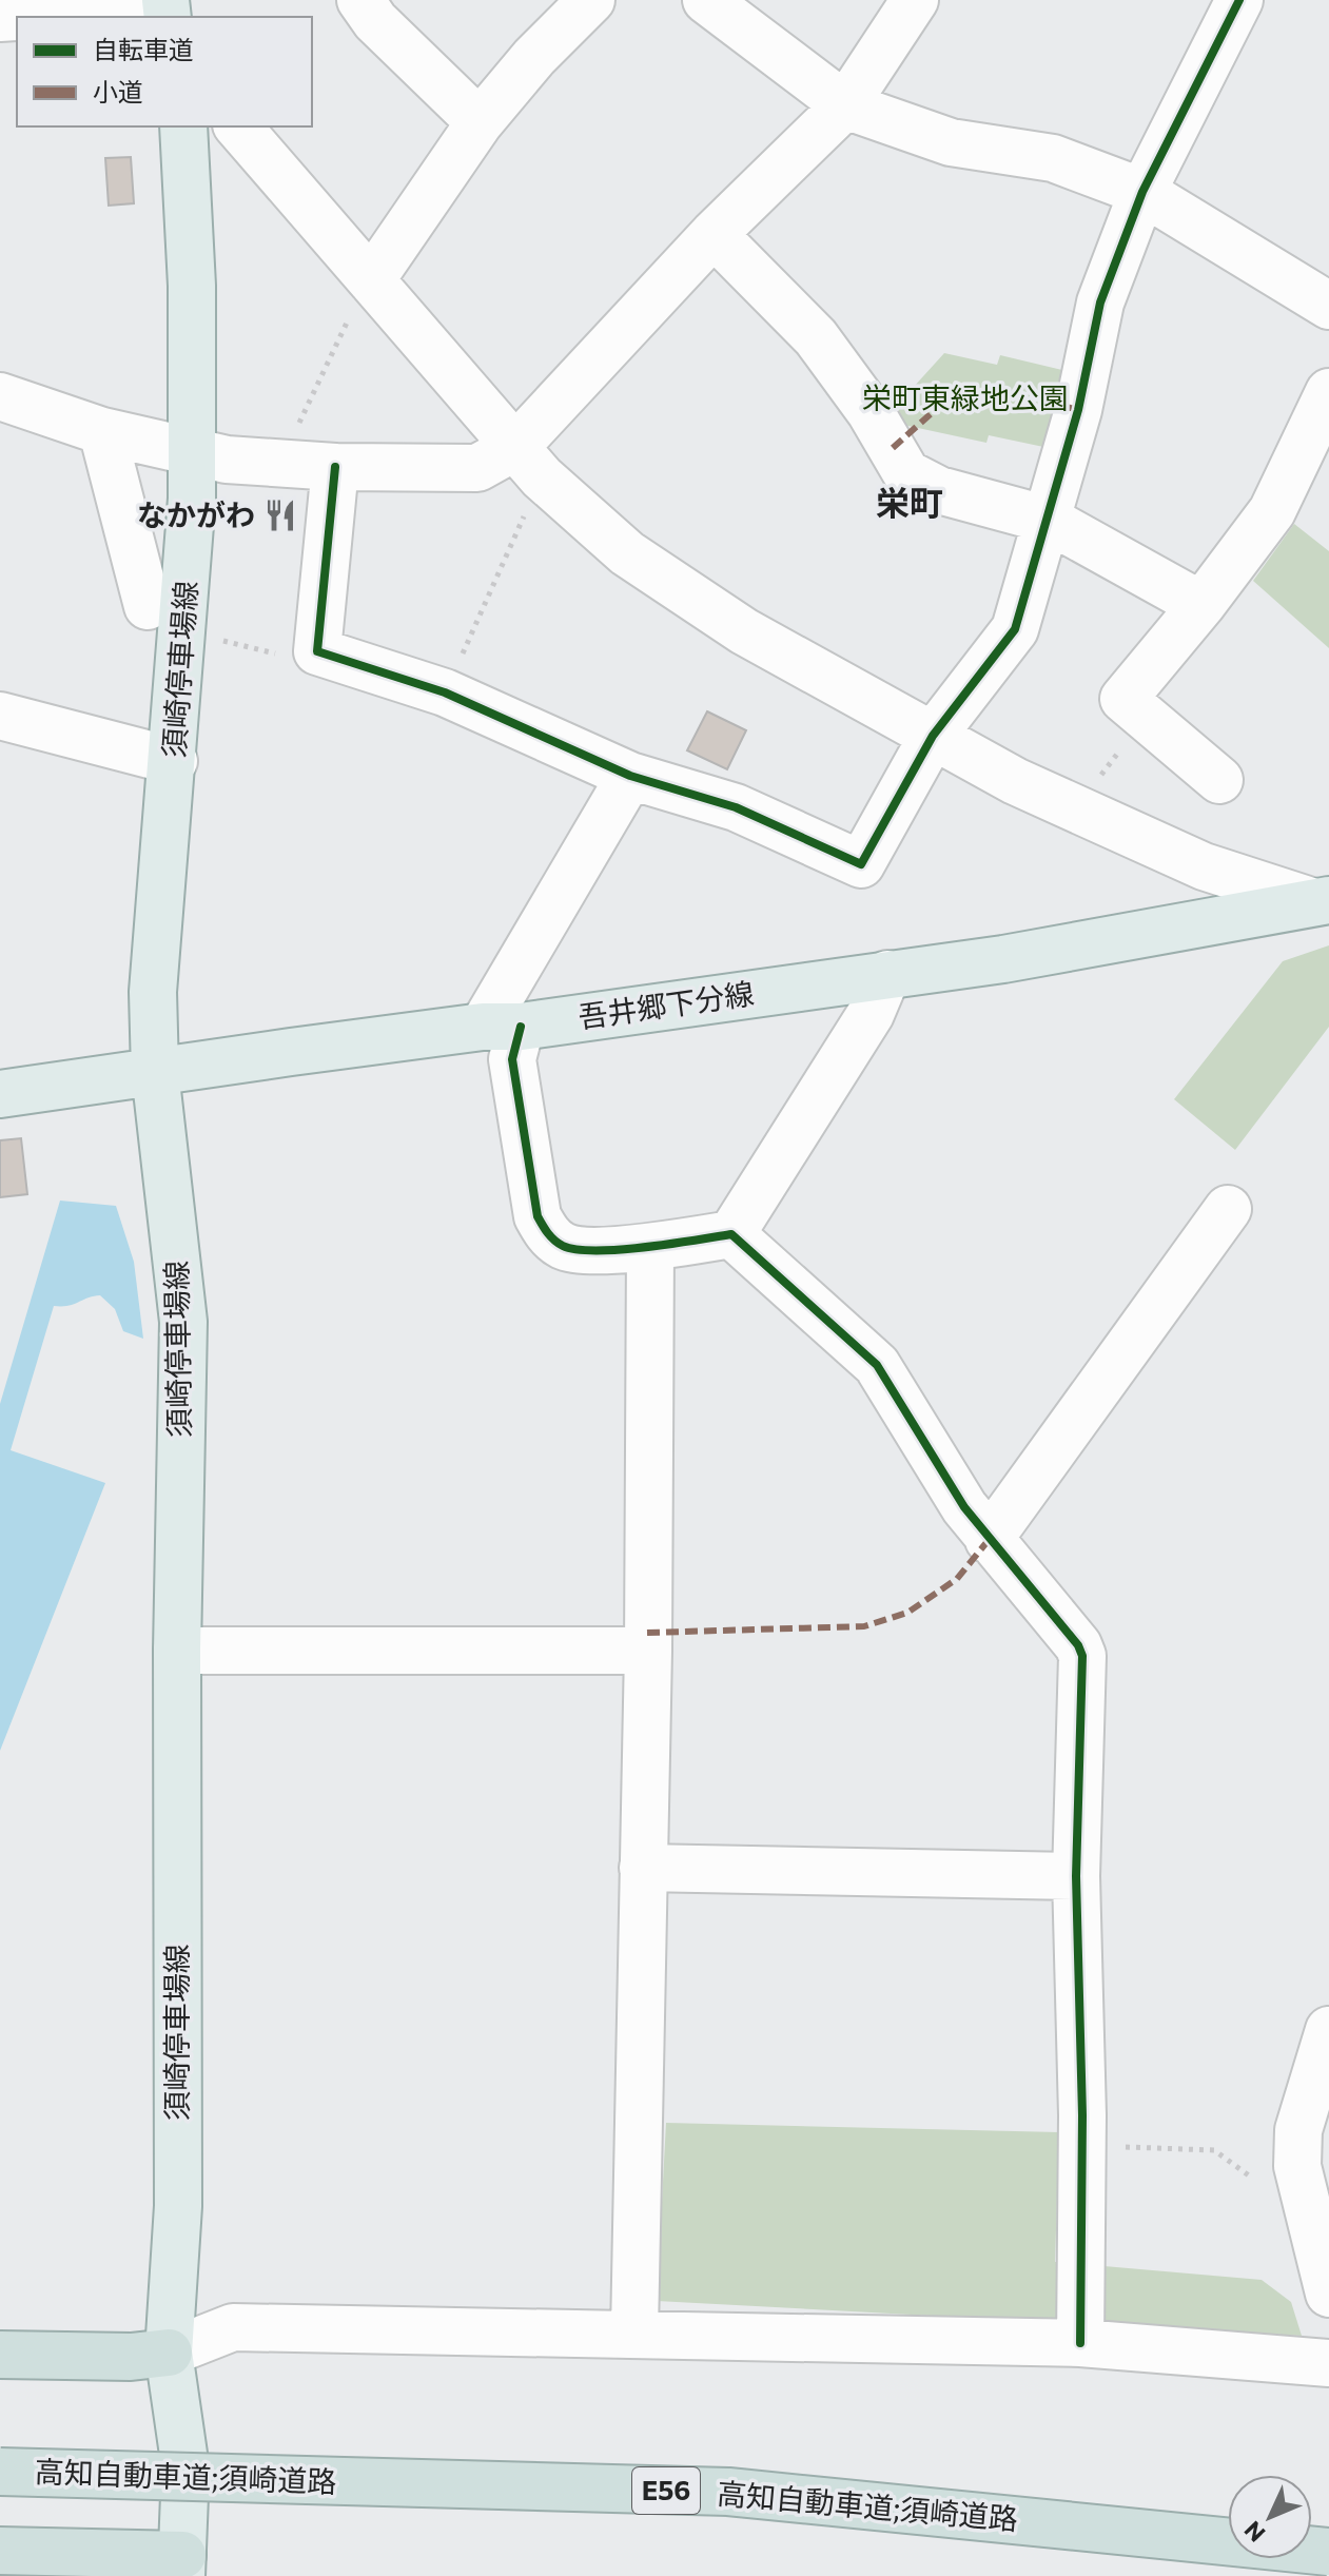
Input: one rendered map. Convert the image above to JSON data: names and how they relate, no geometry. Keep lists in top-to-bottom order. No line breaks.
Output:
{"streets":{"highway":["高知自動車道;須崎道路","E56"],"main road":["須崎停車場線","吾井郷下分線"]},"crossings":[["須崎停車場線","吾井郷下分線"]],"districts":["栄町"],"parks":["栄町東緑地公園"],"places":{"restaurant":["なかがわ"]},"legend":["自転車道","小道"],"north":"bottom left"}
